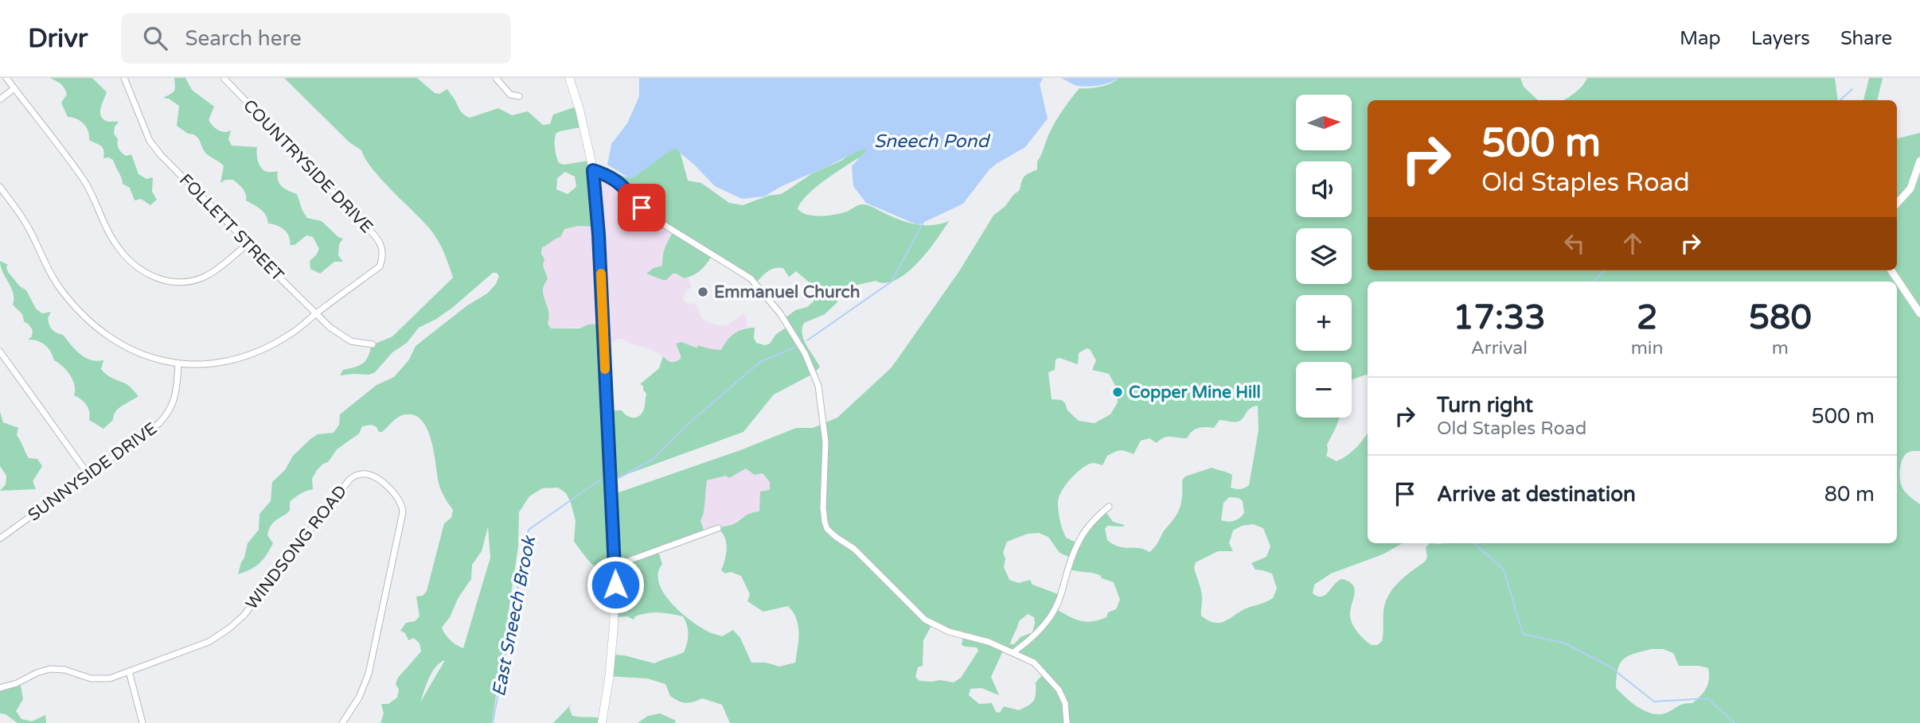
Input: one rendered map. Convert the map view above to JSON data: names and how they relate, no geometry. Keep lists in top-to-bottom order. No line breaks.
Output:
{"streets":{"street":["COUNTRYSIDE DRIVE","FOLLETT STREET","SUNNYSIDE DRIVE","WINDSONG ROAD"]},"crossings":[["COUNTRYSIDE DRIVE","FOLLETT STREET"],["COUNTRYSIDE DRIVE","SUNNYSIDE DRIVE"]],"water":["Sneech Pond","East Sneech Brook"],"places":["Emmanuel Church","Copper Mine Hill"],"north":"right","page":{"header":"Drivr","search":"Search here","nav":["Map","Layers","Share"],"map_buttons":["+","−"],"turn":["500 m","Old Staples Road"],"eta":["17:33","Arrival","2","min","580","m"],"list":[{"name":"Turn right","note":"Old Staples Road","value":"500 m"},{"name":"Arrive at destination","value":"80 m"}]}}
